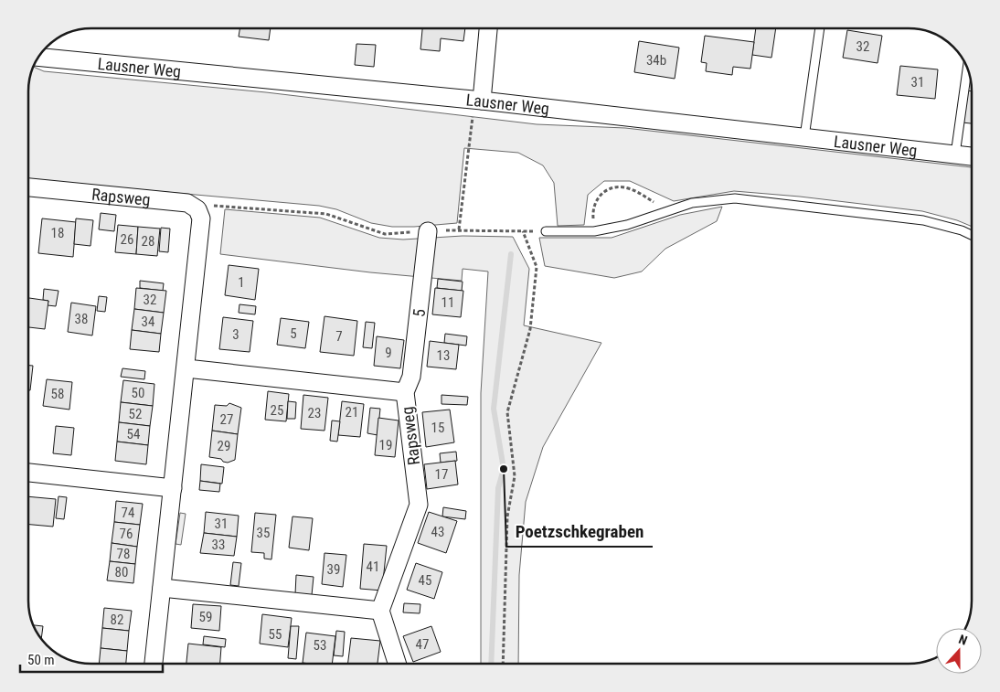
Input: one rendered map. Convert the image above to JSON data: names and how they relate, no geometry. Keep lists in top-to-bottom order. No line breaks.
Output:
{"streets":{"street":["Lausner Weg","Rapsweg","5"]},"crossings":[["Rapsweg","5"]],"places":["Poetzschkegraben"],"house_numbers":["32","34b","31","18","26","28","1","32","11","38","34","5","3","7","9","13","50","58","25","21","23","52","27","15","54","19","29","17","74","31","43","35","76","33","78","41","39","80","45","59","82","55","47","53"],"scale_bar":"50 m","north":"top"}
